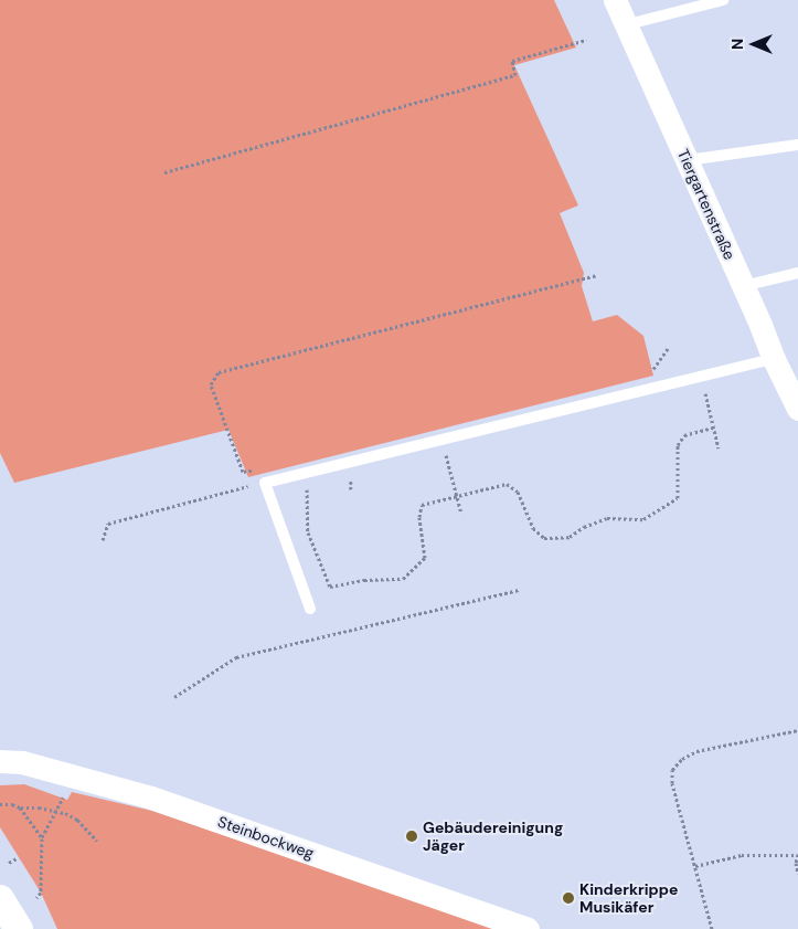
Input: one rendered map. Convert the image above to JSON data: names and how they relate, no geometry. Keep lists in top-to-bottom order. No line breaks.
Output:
{"streets":{"street":["Tiergartenstraße","Steinbockweg"]},"places":["Gebäudereinigung Jäger","Kinderkrippe Musikäfer"],"north":"left"}
